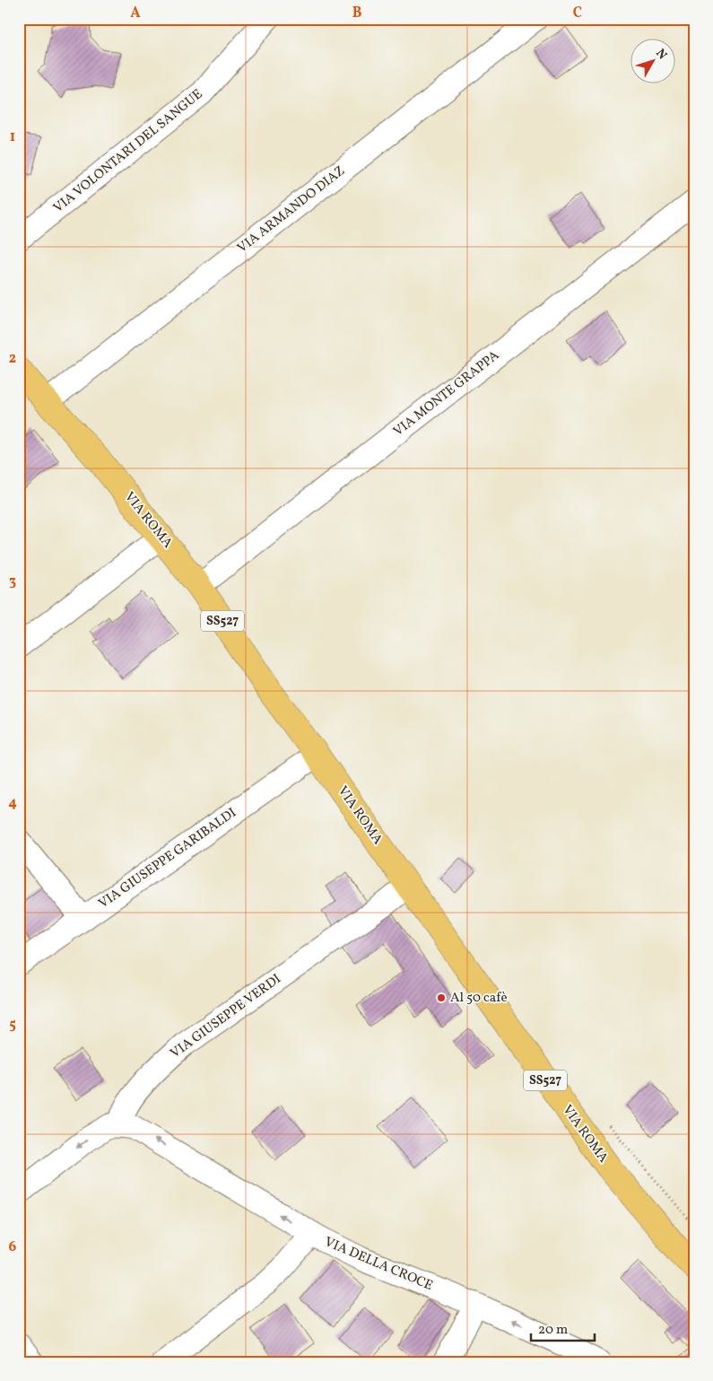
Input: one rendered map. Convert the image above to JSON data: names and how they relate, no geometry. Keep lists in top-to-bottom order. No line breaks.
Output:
{"streets":{"main road":["VIA ROMA","SS527"],"street":["VIA VOLONTARI DEL SANGUE","VIA ARMANDO DIAZ","VIA MONTE GRAPPA","VIA GIUSEPPE GARIBALDI","VIA GIUSEPPE VERDI","VIA DELLA CROCE"]},"crossings":[["VIA ARMANDO DIAZ","VIA ROMA"],["VIA MONTE GRAPPA","VIA ROMA"],["VIA ROMA","VIA GIUSEPPE GARIBALDI"],["VIA ROMA","VIA GIUSEPPE VERDI"],["VIA GIUSEPPE VERDI","VIA DELLA CROCE"]],"one_way":["VIA DELLA CROCE"],"places":["Al 50 cafè"],"scale_bar":"20 m","north":"top right","grid":{"columns":["A","B","C"],"rows":["1","2","3","4","5","6"]}}
